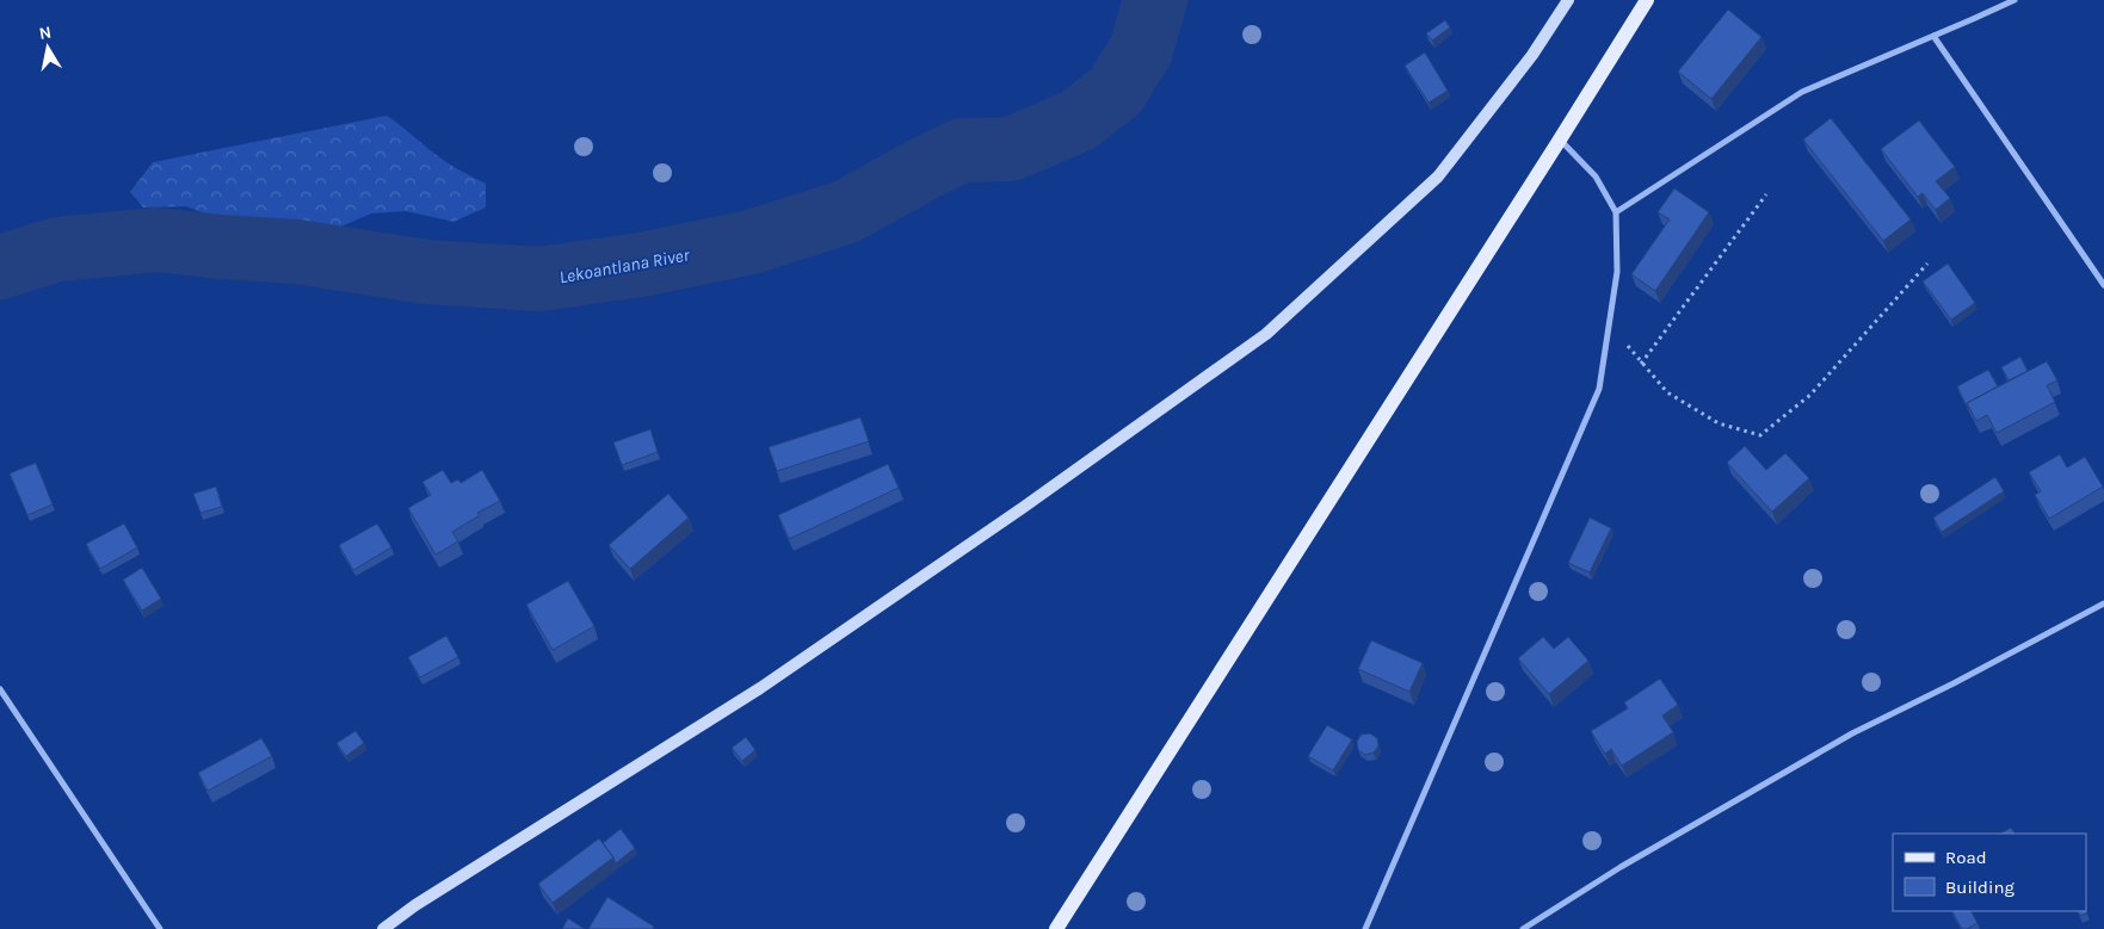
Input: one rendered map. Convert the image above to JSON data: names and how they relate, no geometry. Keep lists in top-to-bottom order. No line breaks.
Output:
{"water":["Lekoantlana River"],"legend":["Road","Building"],"north":"top"}
